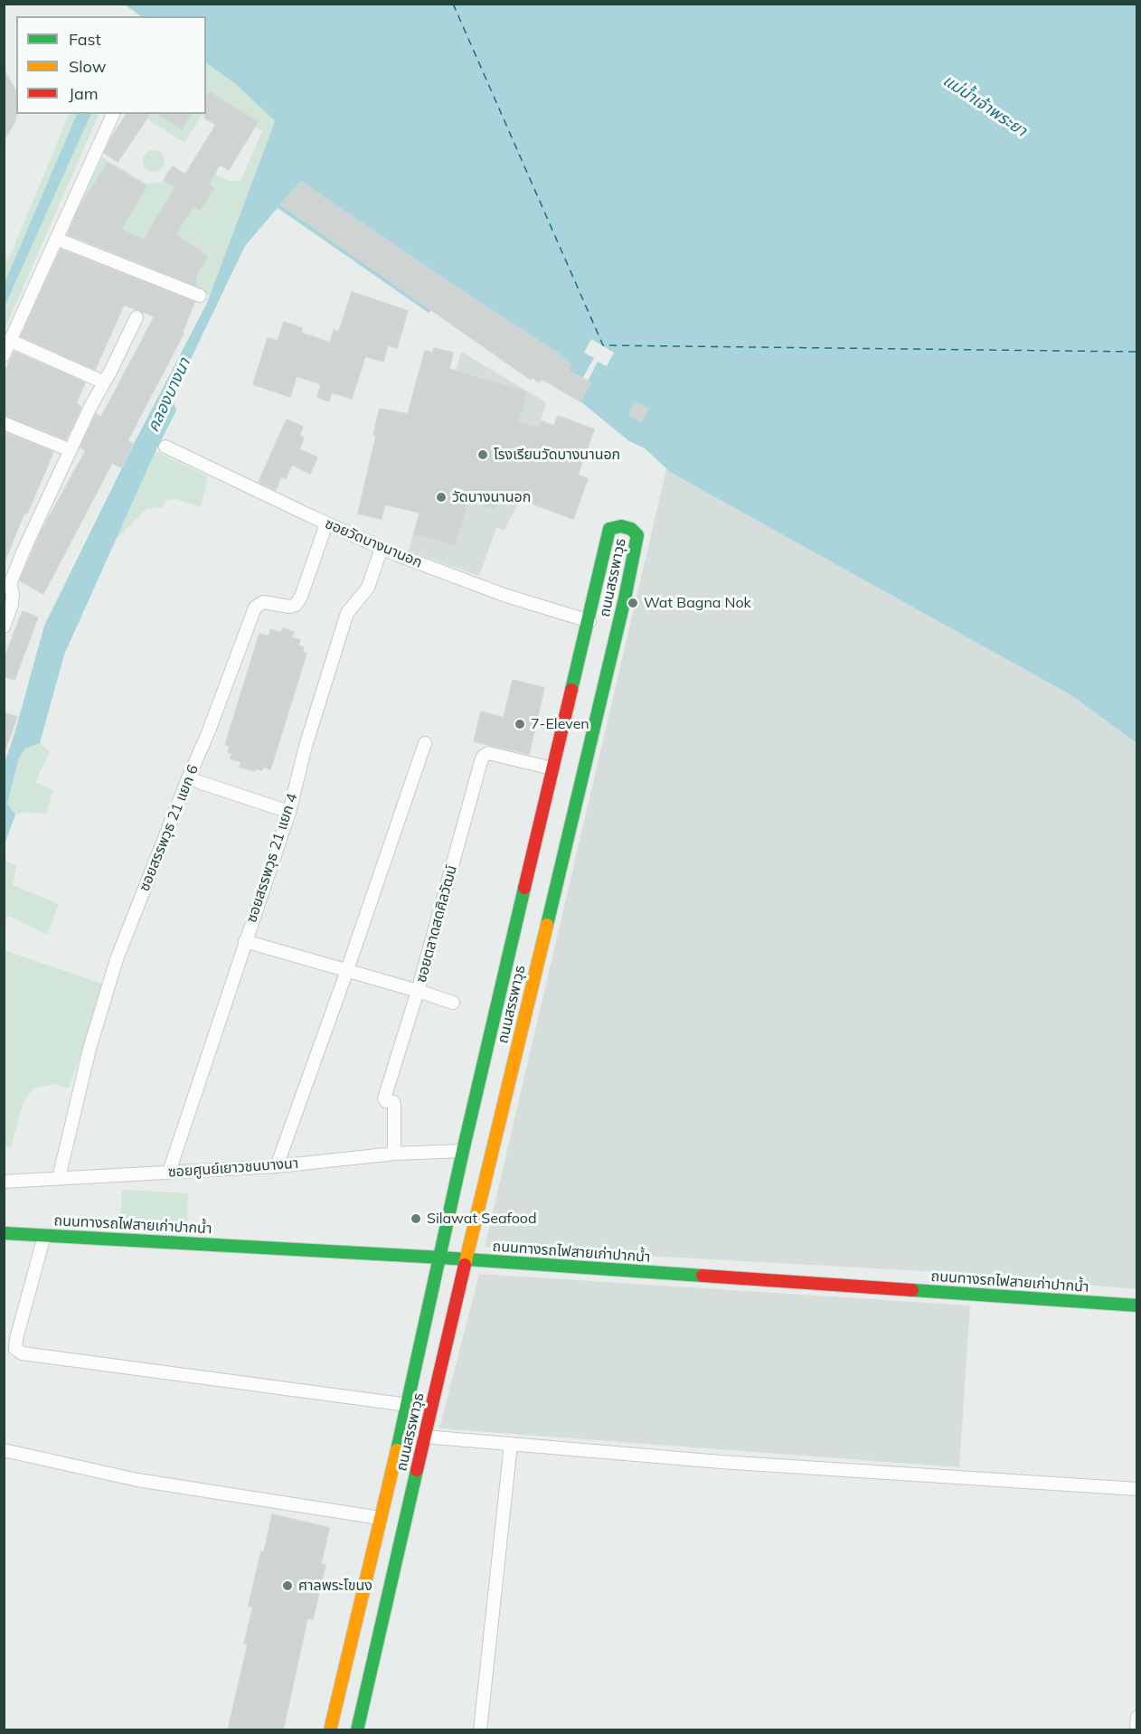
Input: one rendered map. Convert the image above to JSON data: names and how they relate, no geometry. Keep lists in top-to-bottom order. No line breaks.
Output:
{"streets":{"main road":["ถนนสรรพาวุธ","ถนนทางรถไฟสายเก่าปากน้ำ"],"street":["ซอยวัดบางนานอก","ซอยสรรพวุธ 21 แยก 6","ซอยสรรพวุธ 21 แยก 4","ซอยตลาดสดศิลวัฒน์","ซอยศูนย์เยาวชนบางนา"]},"crossings":[["ซอยวัดบางนานอก","ถนนสรรพาวุธ"],["ซอยวัดบางนานอก","ซอยสรรพวุธ 21 แยก 6"],["ซอยวัดบางนานอก","ซอยสรรพวุธ 21 แยก 4"],["ถนนสรรพาวุธ","ซอยตลาดสดศิลวัฒน์"],["ถนนสรรพาวุธ","ซอยศูนย์เยาวชนบางนา"],["ถนนสรรพาวุธ","ถนนทางรถไฟสายเก่าปากน้ำ"],["ซอยสรรพวุธ 21 แยก 6","ซอยศูนย์เยาวชนบางนา"],["ซอยสรรพวุธ 21 แยก 4","ซอยศูนย์เยาวชนบางนา"],["ซอยตลาดสดศิลวัฒน์","ซอยศูนย์เยาวชนบางนา"]],"water":["แม่น้ำเจ้าพระยา","คลองบางนา"],"places":["โรงเรียนวัดบางนานอก","วัดบางนานอก","Wat Bagna Nok","7-Eleven","Silawat Seafood","ศาลพระโขนง"],"legend":["Fast","Slow","Jam"]}
